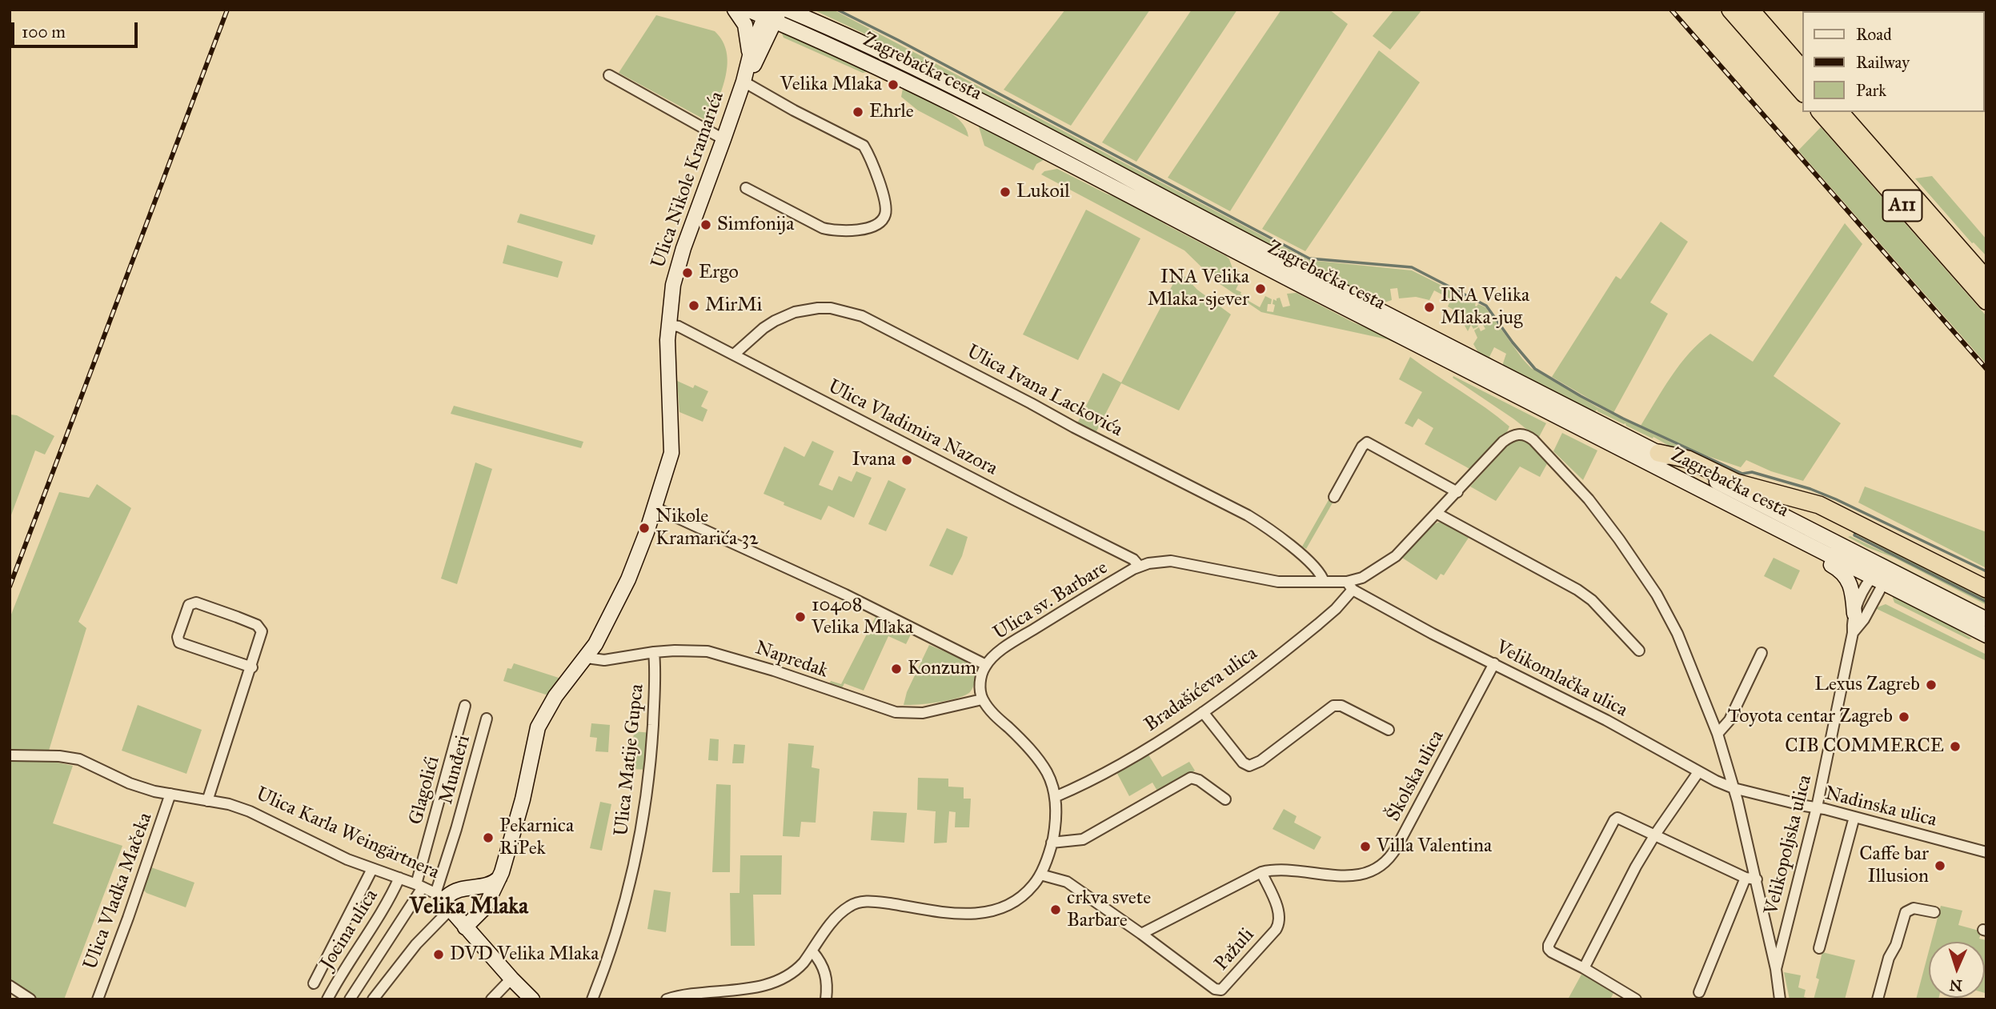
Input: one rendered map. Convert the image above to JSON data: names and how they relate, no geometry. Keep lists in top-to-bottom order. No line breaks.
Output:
{"streets":{"highway":["A11"],"main road":["Zagrebačka cesta","Ulica Nikole Kramarića","Ulica Karla Weingärtnera"],"street":["Ulica Ivana Lackovića","Ulica Vladimira Nazora","Ulica sv. Barbare","Napredak","Velikomlačka ulica","Bradašićeva ulica","Ulica Matije Gupca","Munđeri","Školska ulica","Glagolići","Nadinska ulica","Velikopoljska ulica","Ulica Vladka Mačeka","Jocina ulica","Pažuli"]},"crossings":[["Zagrebačka cesta","Ulica Nikole Kramarića"],["Zagrebačka cesta","Velikopoljska ulica"],["Ulica Nikole Kramarića","Ulica Vladimira Nazora"],["Ulica Nikole Kramarića","Napredak"],["Ulica Nikole Kramarića","Ulica Karla Weingärtnera"],["Ulica Ivana Lackovića","Ulica Vladimira Nazora"],["Ulica Ivana Lackovića","Ulica sv. Barbare"],["Ulica Vladimira Nazora","Ulica sv. Barbare"],["Ulica sv. Barbare","Napredak"],["Ulica sv. Barbare","Velikomlačka ulica"],["Ulica sv. Barbare","Bradašićeva ulica"],["Napredak","Ulica Matije Gupca"],["Velikomlačka ulica","Bradašićeva ulica"],["Velikomlačka ulica","Školska ulica"],["Velikomlačka ulica","Nadinska ulica"],["Munđeri","Ulica Karla Weingärtnera"],["Školska ulica","Pažuli"],["Glagolići","Ulica Karla Weingärtnera"],["Nadinska ulica","Velikopoljska ulica"],["Ulica Karla Weingärtnera","Ulica Vladka Mačeka"],["Ulica Karla Weingärtnera","Jocina ulica"]],"districts":["Velika Mlaka"],"places":["Velika Mlaka","Ehrle","Lukoil","Simfonija","Ergo","INA Velika Mlaka-sjever","MirMi","INA Velika Mlaka-jug","Ivana","Nikole Kramarića 32","10408 Velika Mlaka","Konzum","Lexus Zagreb","Toyota centar Zagreb","CIB COMMERCE","Pekarnica RiPek","Villa Valentina","Caffe bar Illusion","crkva svete Barbare","DVD Velika Mlaka"],"legend":["Road","Railway","Park"],"scale_bar":"100 m","north":"bottom"}
